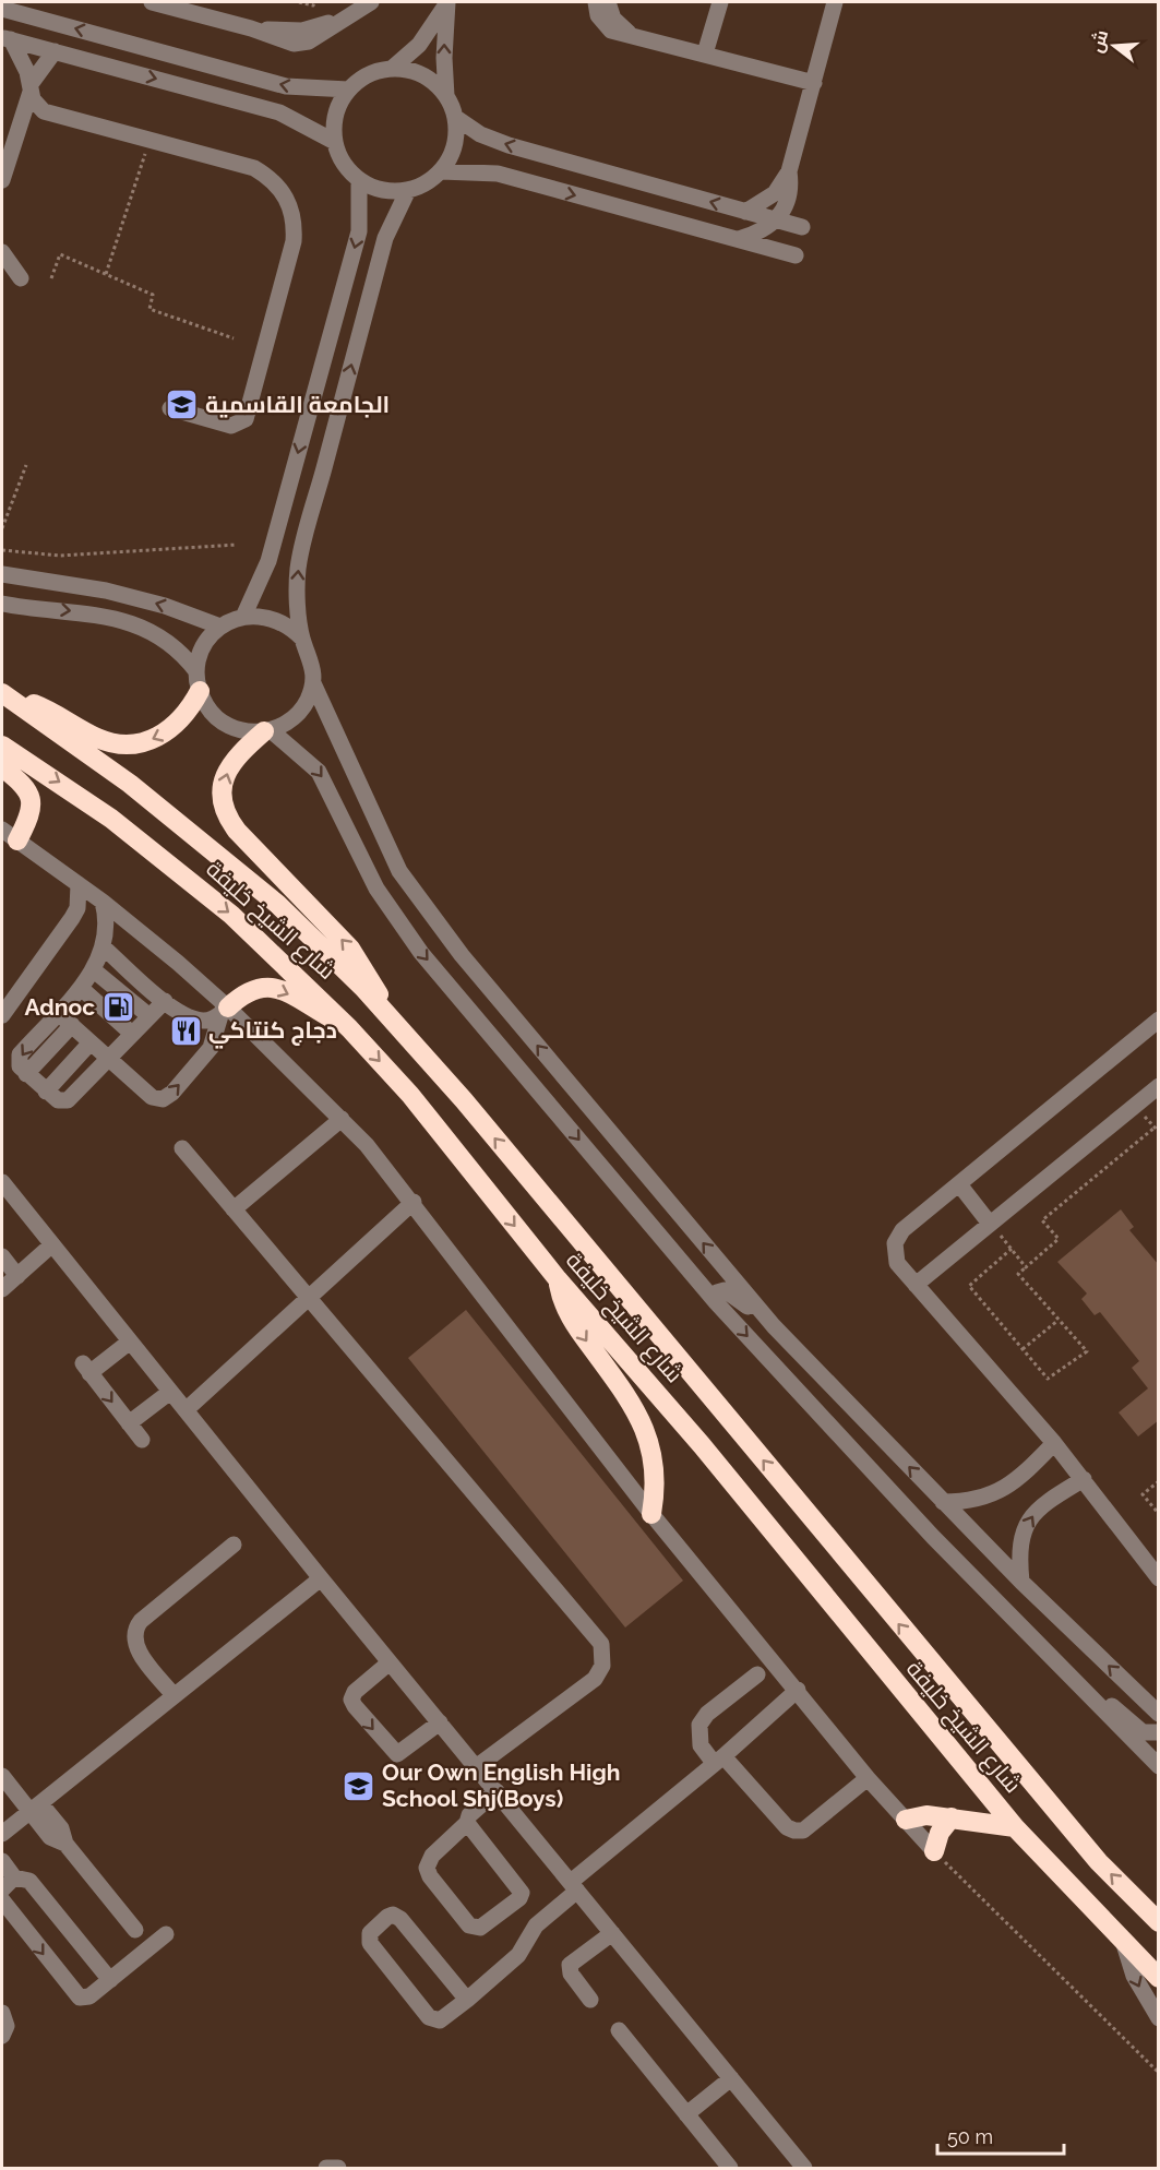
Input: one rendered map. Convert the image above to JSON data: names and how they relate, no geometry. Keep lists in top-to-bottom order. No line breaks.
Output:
{"streets":{"highway":["شارع الشيخ خليفة"]},"places":{"school or university":["الجامعة القاسمية","Our Own English High School Shj(Boys)"],"fuel station":["Adnoc"],"restaurant":["دجاج كنتاكي"]},"scale_bar":"50 m","north":"left"}
